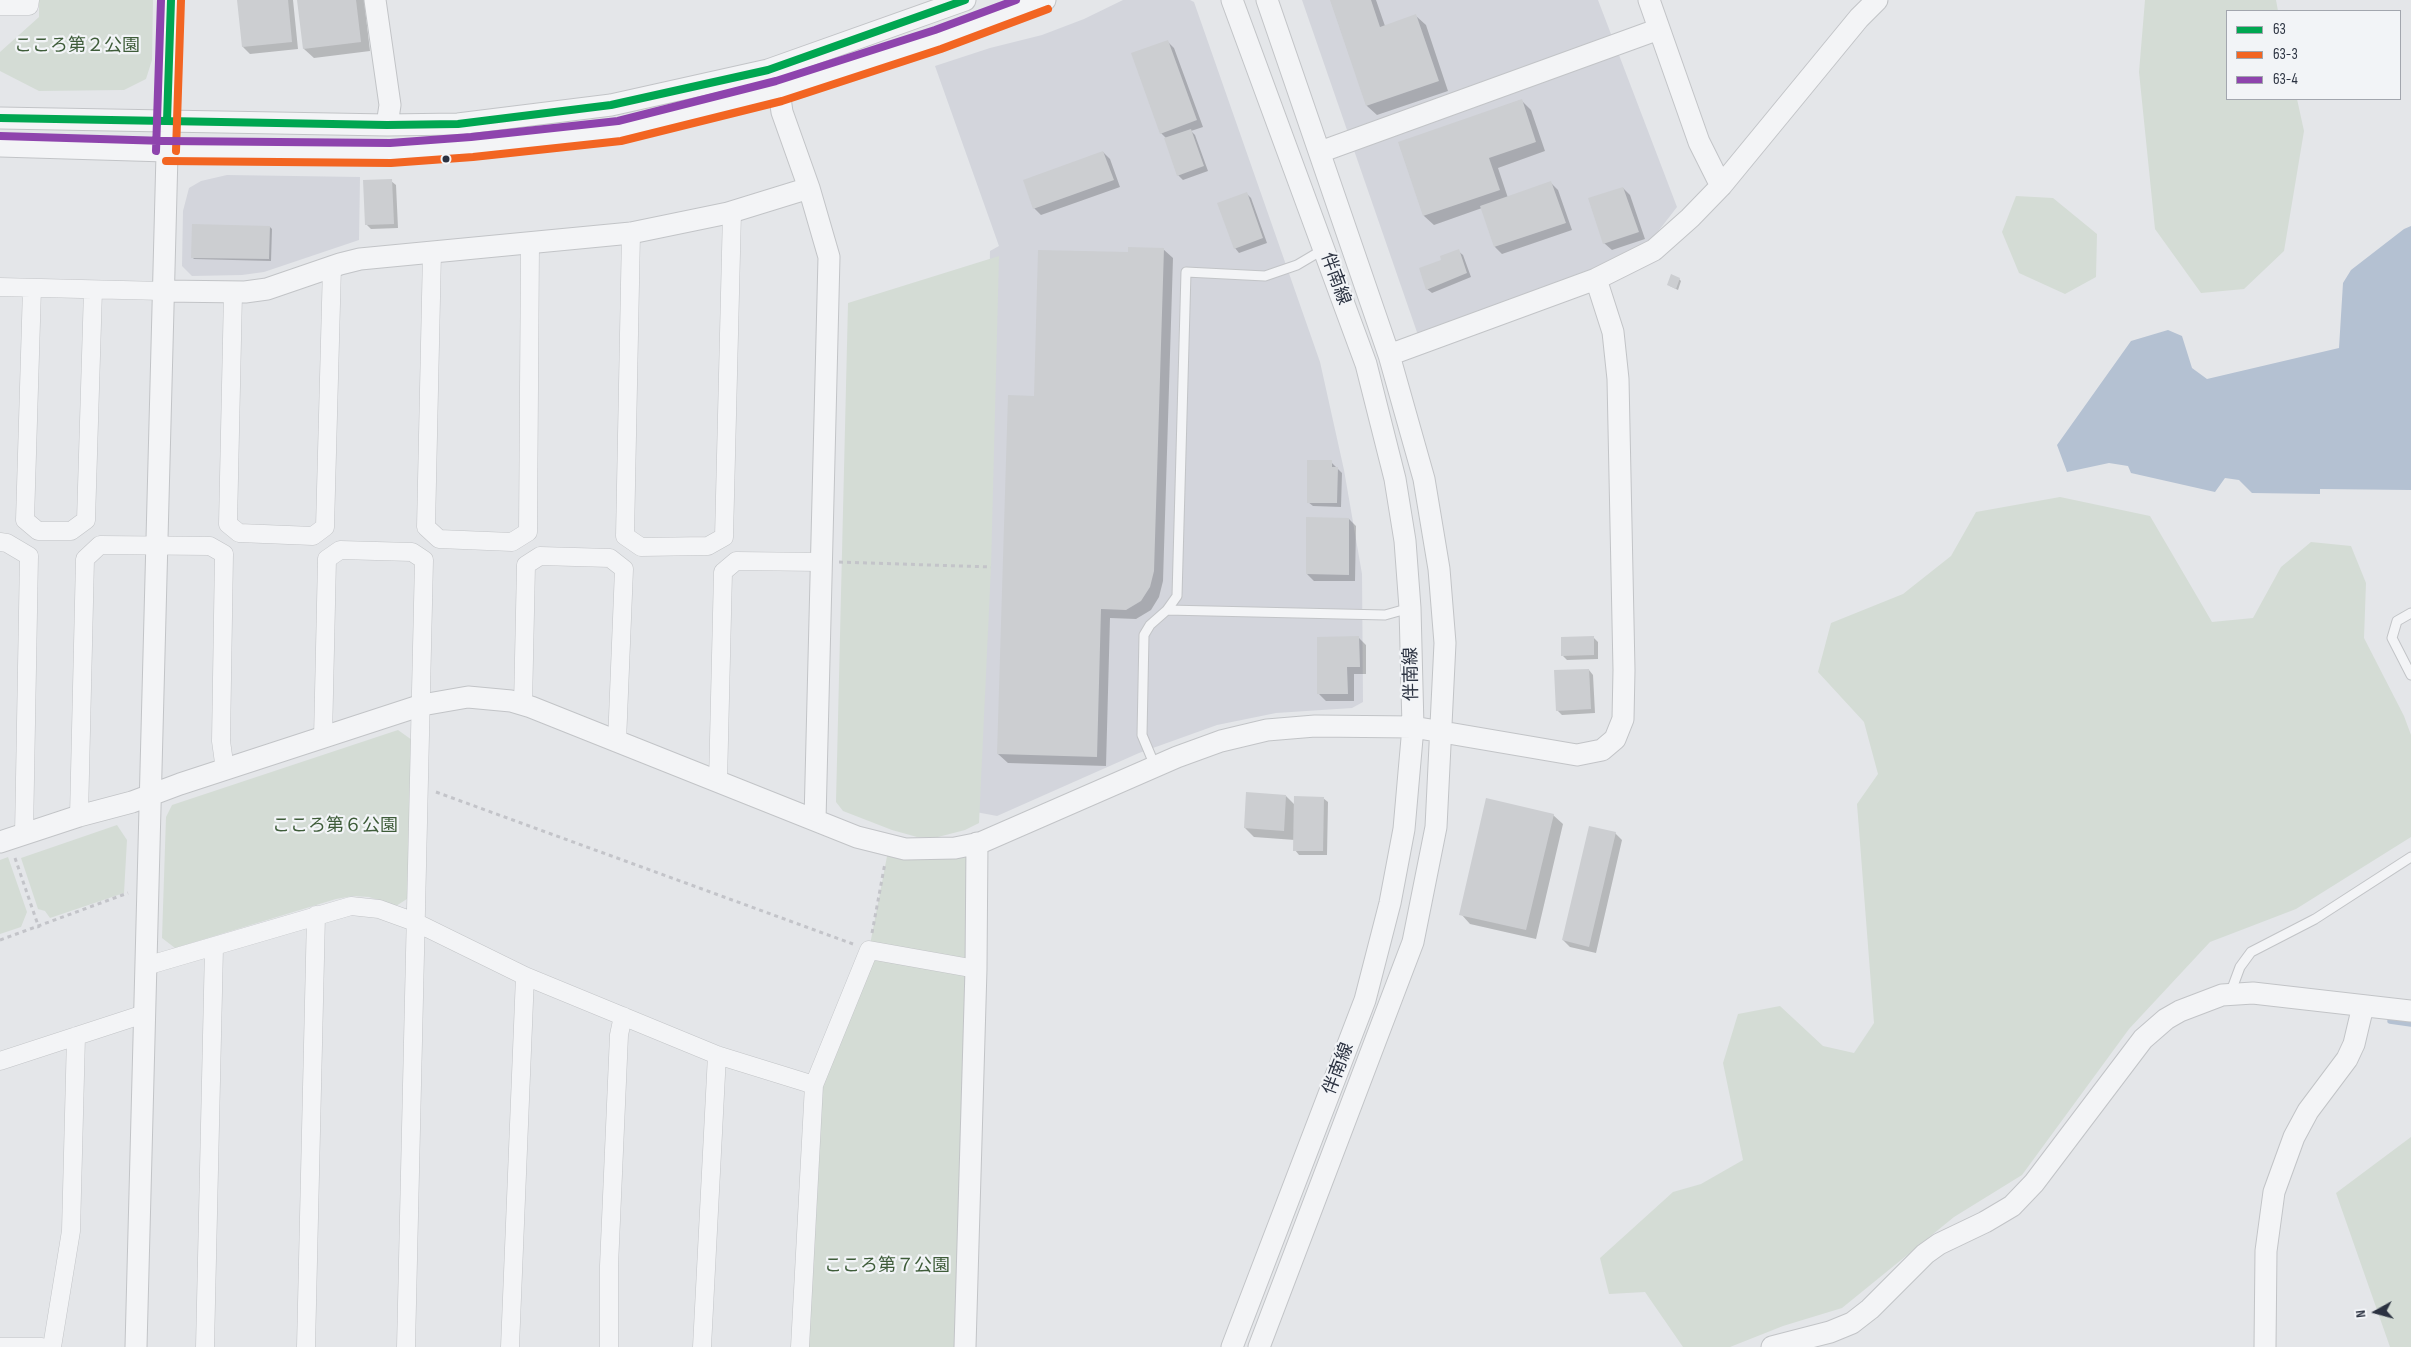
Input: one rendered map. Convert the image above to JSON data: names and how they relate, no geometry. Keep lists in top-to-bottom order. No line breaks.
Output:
{"streets":{"street":["伴南線"]},"parks":["こころ第２公園","こころ第６公園","こころ第７公園"],"lines":["transit line 63","transit line 63-3","transit line 63-4"],"legend":["63","63-3","63-4"],"north":"left"}
